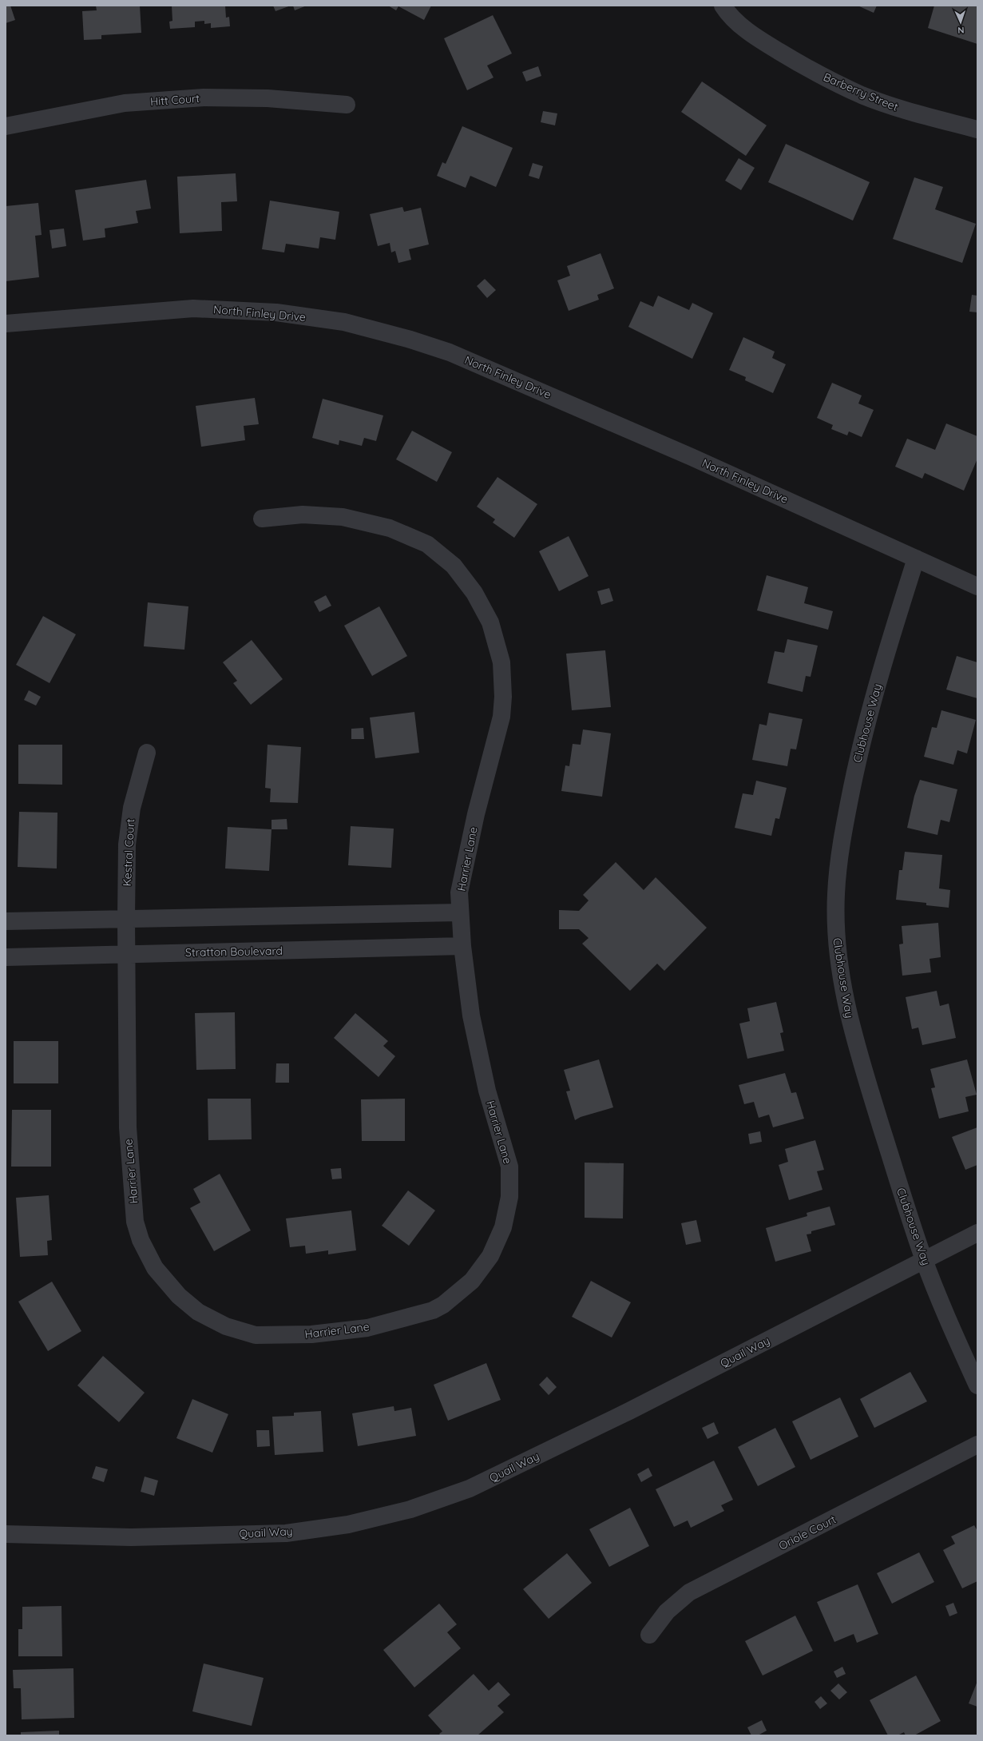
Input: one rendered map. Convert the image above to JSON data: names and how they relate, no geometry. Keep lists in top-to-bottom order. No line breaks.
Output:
{"streets":{"street":["Barberry Street","Hitt Court","North Finley Drive","Clubhouse Way","Kestral Court","Harrier Lane","Stratton Boulevard","Quail Way","Oriole Court"]},"crossings":[["North Finley Drive","Clubhouse Way"],["Clubhouse Way","Quail Way"],["Kestral Court","Harrier Lane"],["Kestral Court","Stratton Boulevard"],["Harrier Lane","Stratton Boulevard"]],"north":"bottom"}
